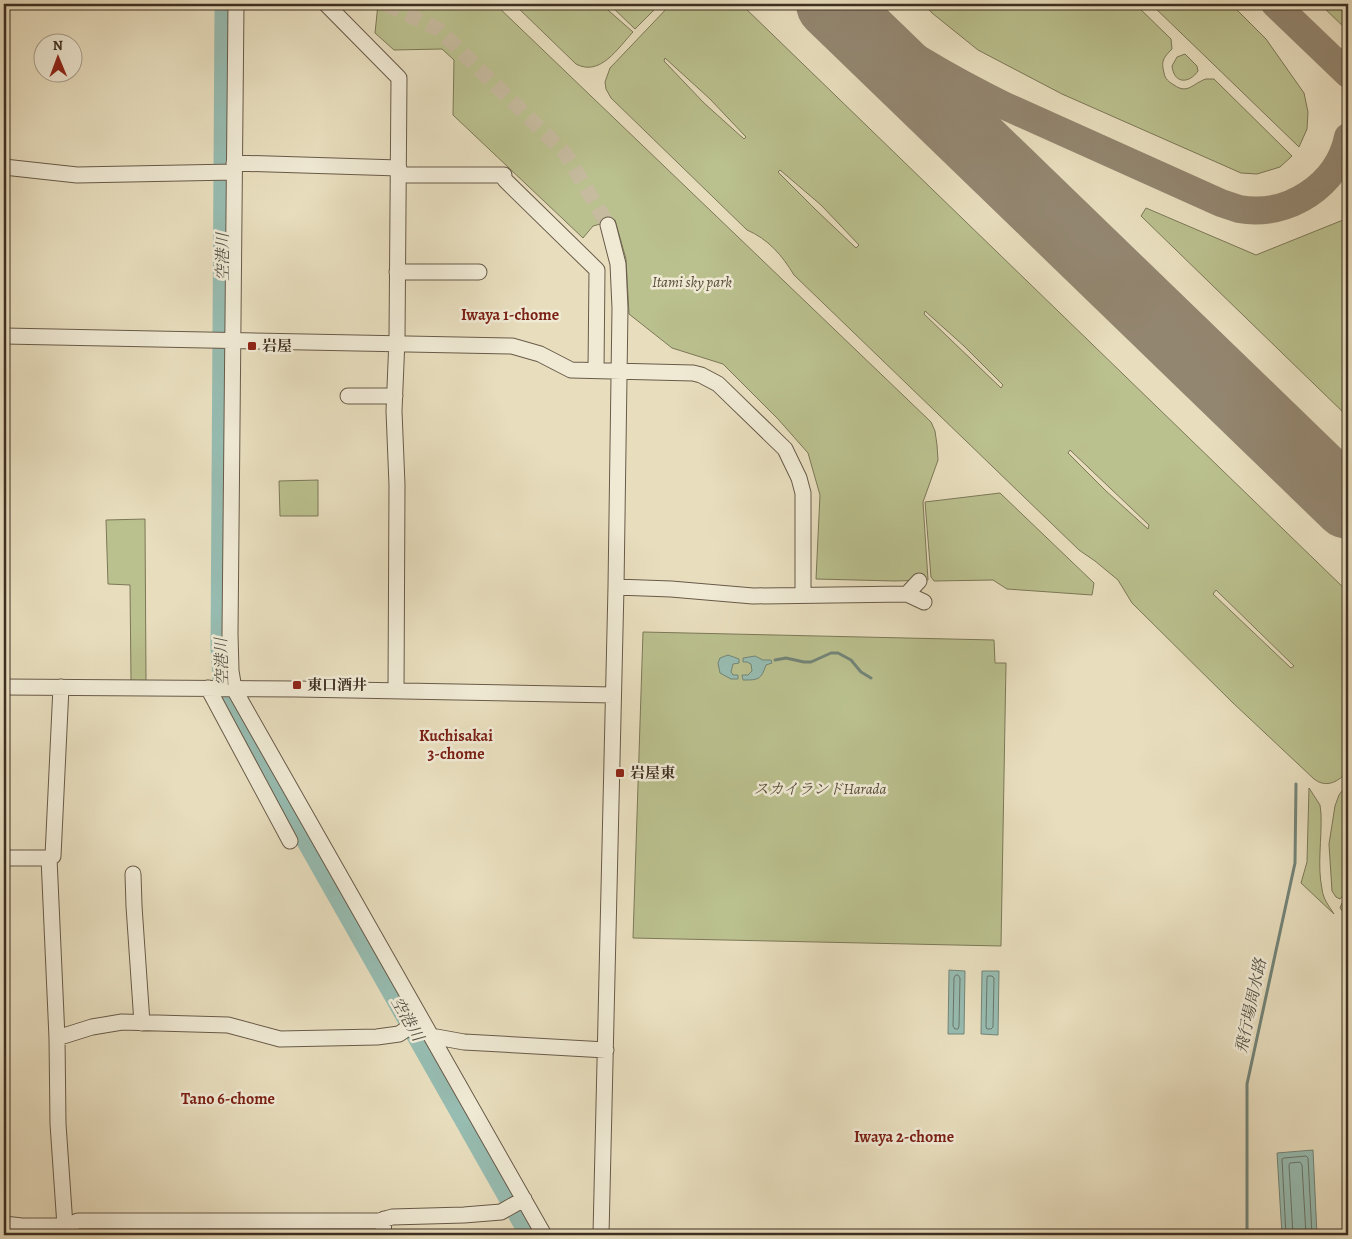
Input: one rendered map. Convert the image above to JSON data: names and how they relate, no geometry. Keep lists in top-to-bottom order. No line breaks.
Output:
{"districts":["Iwaya 1-chome","Kuchisakai 3-chome","Tano 6-chome","Iwaya 2-chome"],"water":["空港川","飛行場周水路"],"parks":["Itami sky park","スカイランドHarada"],"places":{"transit":["岩屋","東口酒井","岩屋東"]},"north":"top"}
